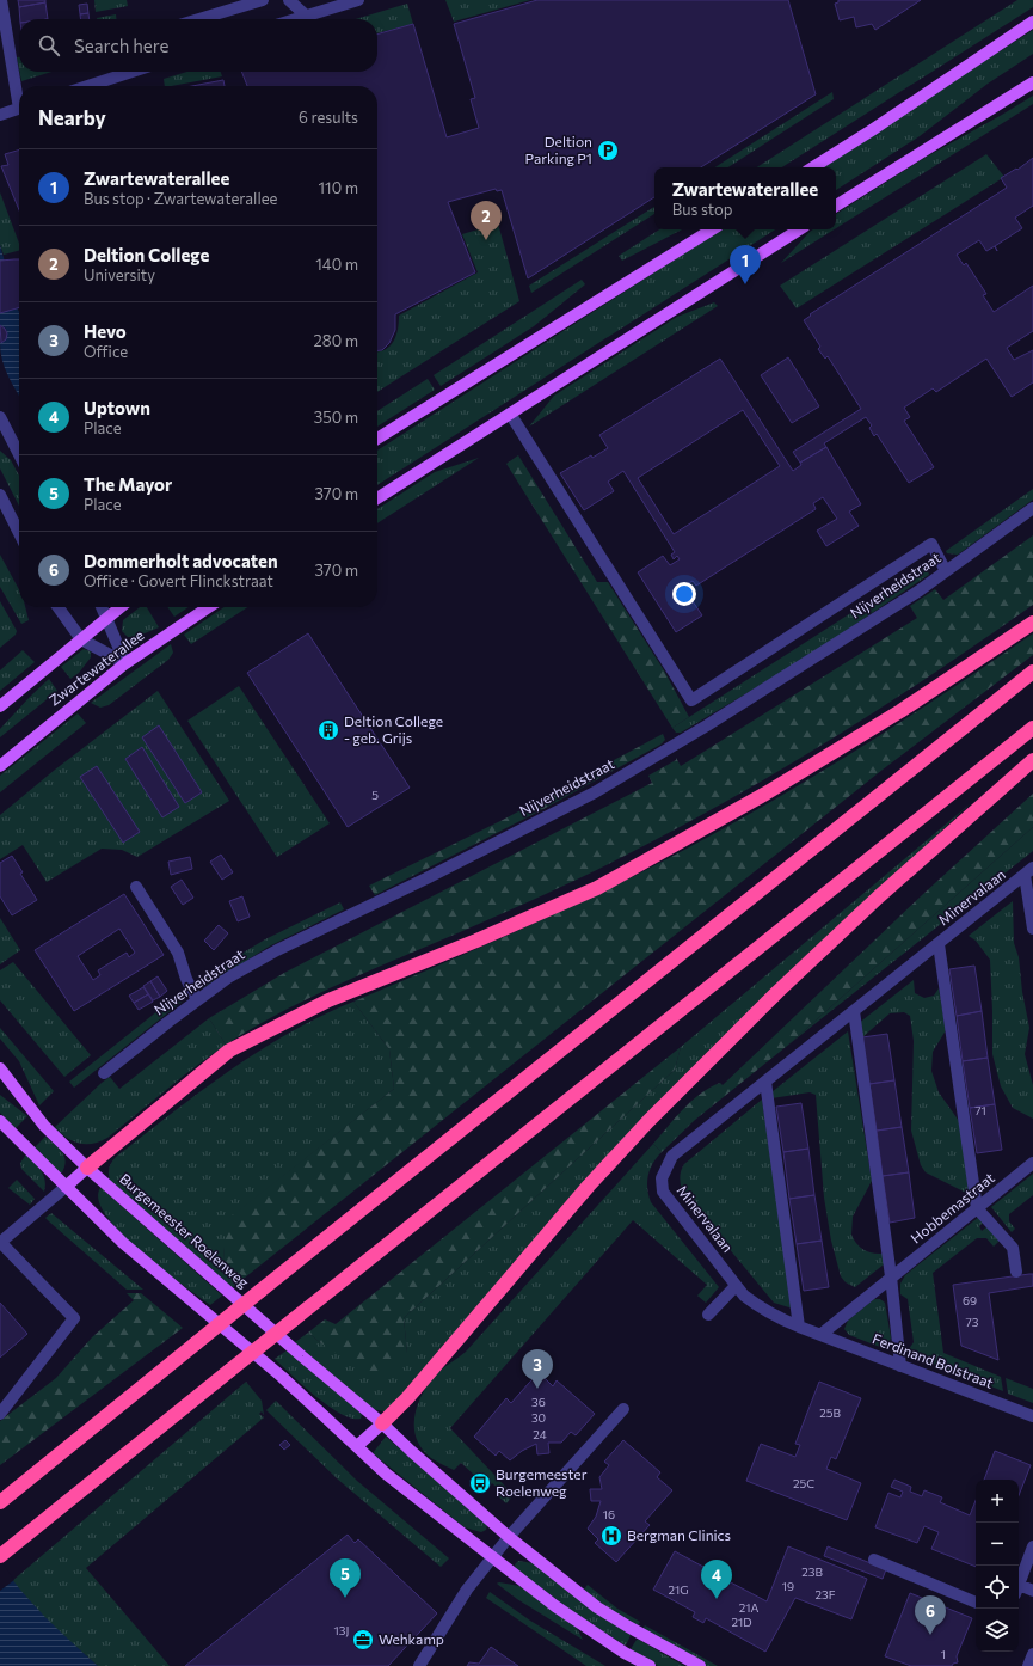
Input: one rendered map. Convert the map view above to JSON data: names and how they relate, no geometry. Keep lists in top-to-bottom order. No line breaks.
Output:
{"streets":{"main road":["Zwartewaterallee","Burgemeester Roelenweg"],"street":["Nijverheidstraat","Minervalaan","Hobbemastraat","Ferdinand Bolstraat"]},"crossings":[["Minervalaan","Hobbemastraat"],["Minervalaan","Ferdinand Bolstraat"],["Hobbemastraat","Ferdinand Bolstraat"]],"places":{"parking":["Deltion Parking P1"],"building":["Deltion College - geb. Grijs"],"bus stop":["Burgemeester Roelenweg"],"hospital":["Bergman Clinics"],"office":["Wehkamp"]},"house_numbers":["5","71","69","73","36","25B","30","24","25C","16","23B","19","21G","23F","21A","21D","13J","1"],"page":{"search":"Search here","heading":["Nearby","6 results"],"list":[{"mark":"1","name":"Zwartewaterallee","note":"Bus stop · Zwartewaterallee","value":"110 m"},{"mark":"2","name":"Deltion College","note":"University","value":"140 m"},{"mark":"3","name":"Hevo","note":"Office","value":"280 m"},{"mark":"4","name":"Uptown","note":"Place","value":"350 m"},{"mark":"5","name":"The Mayor","note":"Place","value":"370 m"},{"mark":"6","name":"Dommerholt advocaten","note":"Office · Govert Flinckstraat","value":"370 m"}],"popup":["Zwartewaterallee","Bus stop"],"pins":["2","1","3","5","4","6"],"map_buttons":["+","−"]}}
